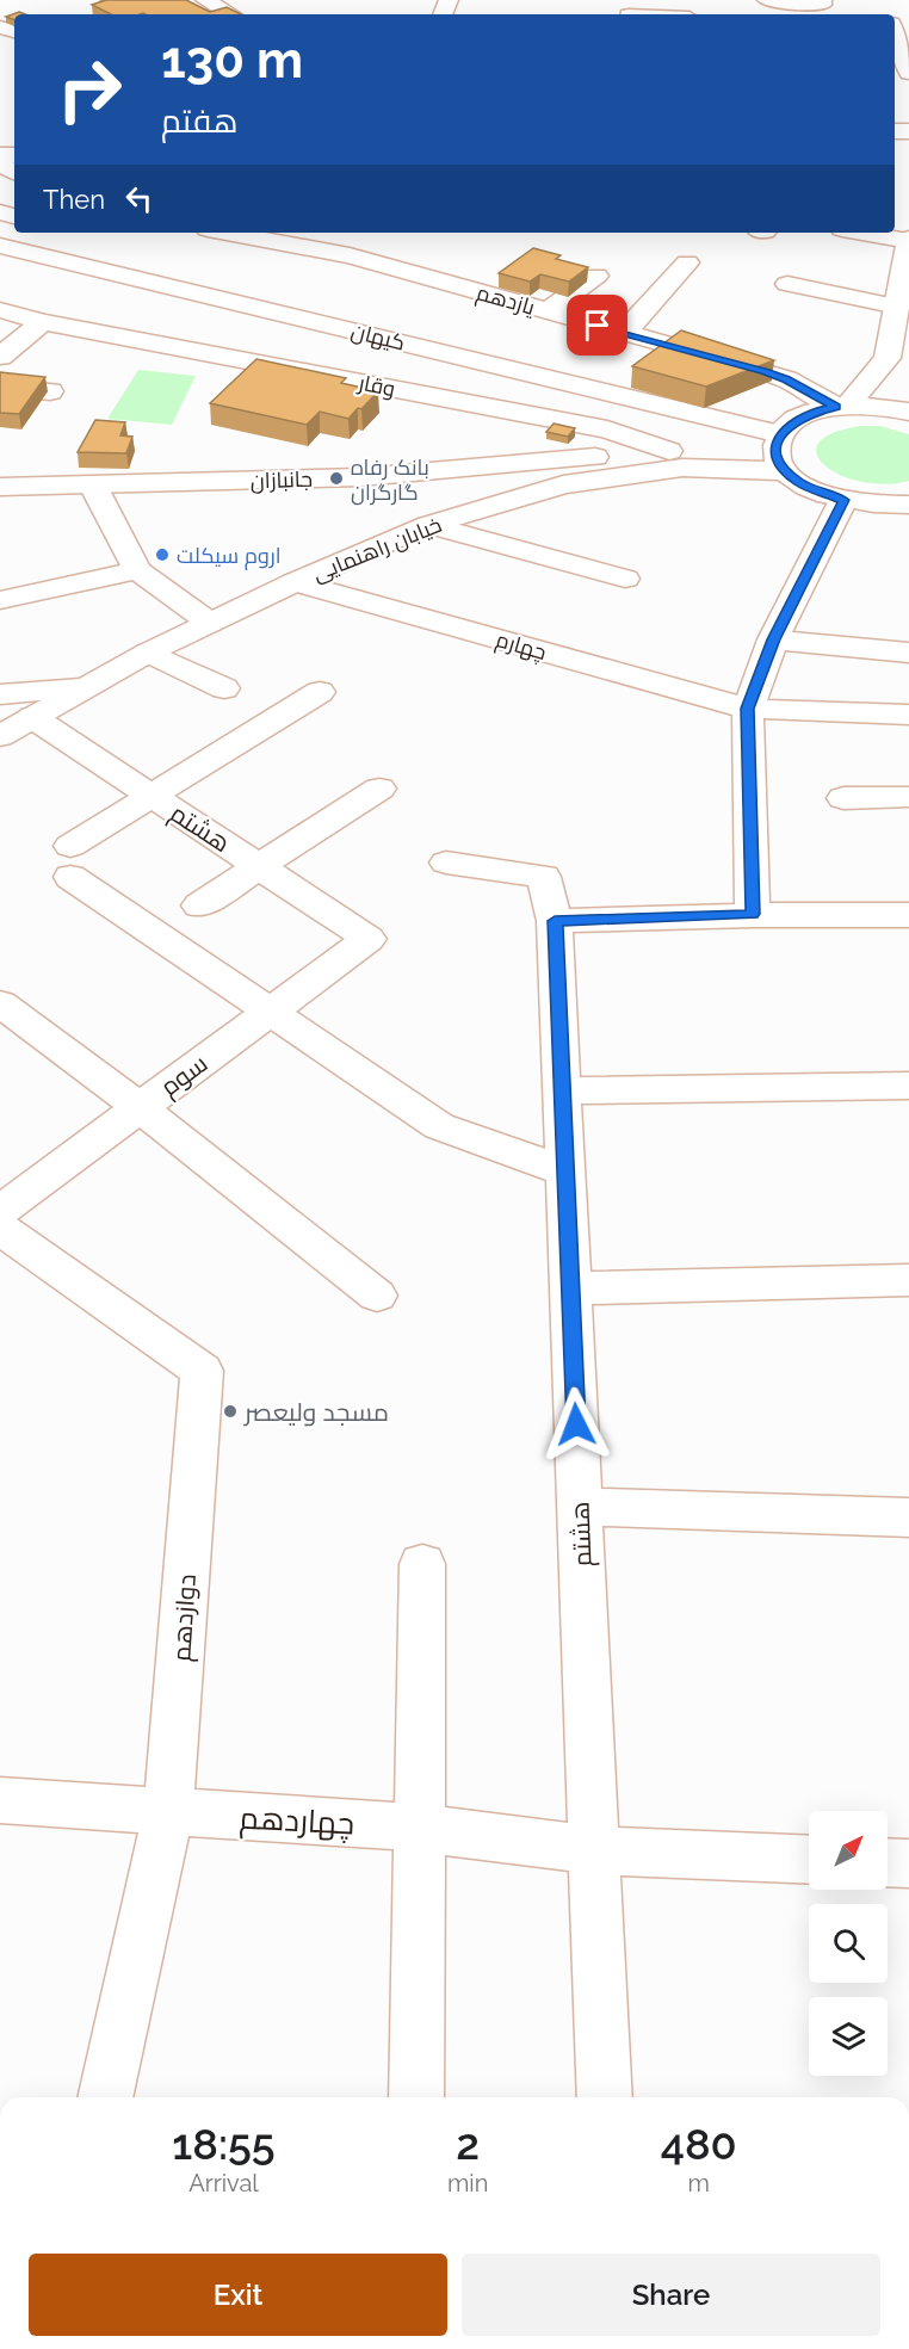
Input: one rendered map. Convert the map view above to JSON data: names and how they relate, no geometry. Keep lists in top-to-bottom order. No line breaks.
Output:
{"streets":{"street":["یازدهم","کیهان","وقار","جانبازان","خیابان راهنمایی","چهارم","هشتم","سوم","دوازدهم","چهاردهم"]},"crossings":[["کیهان","جانبازان"],["کیهان","خیابان راهنمایی"],["وقار","جانبازان"],["جانبازان","خیابان راهنمایی"],["خیابان راهنمایی","چهارم"],["خیابان راهنمایی","هشتم"],["هشتم","سوم"],["هشتم","چهاردهم"],["دوازدهم","چهاردهم"]],"places":["بانک رفاه گارگران","اروم سیکلت","مسجد ولیعصر"],"north":"top right","page":{"turn":["130 m","هفتم"],"then":"Then","eta":["18:55","Arrival","2","min","480","m"],"buttons":["Exit","Share"]}}
